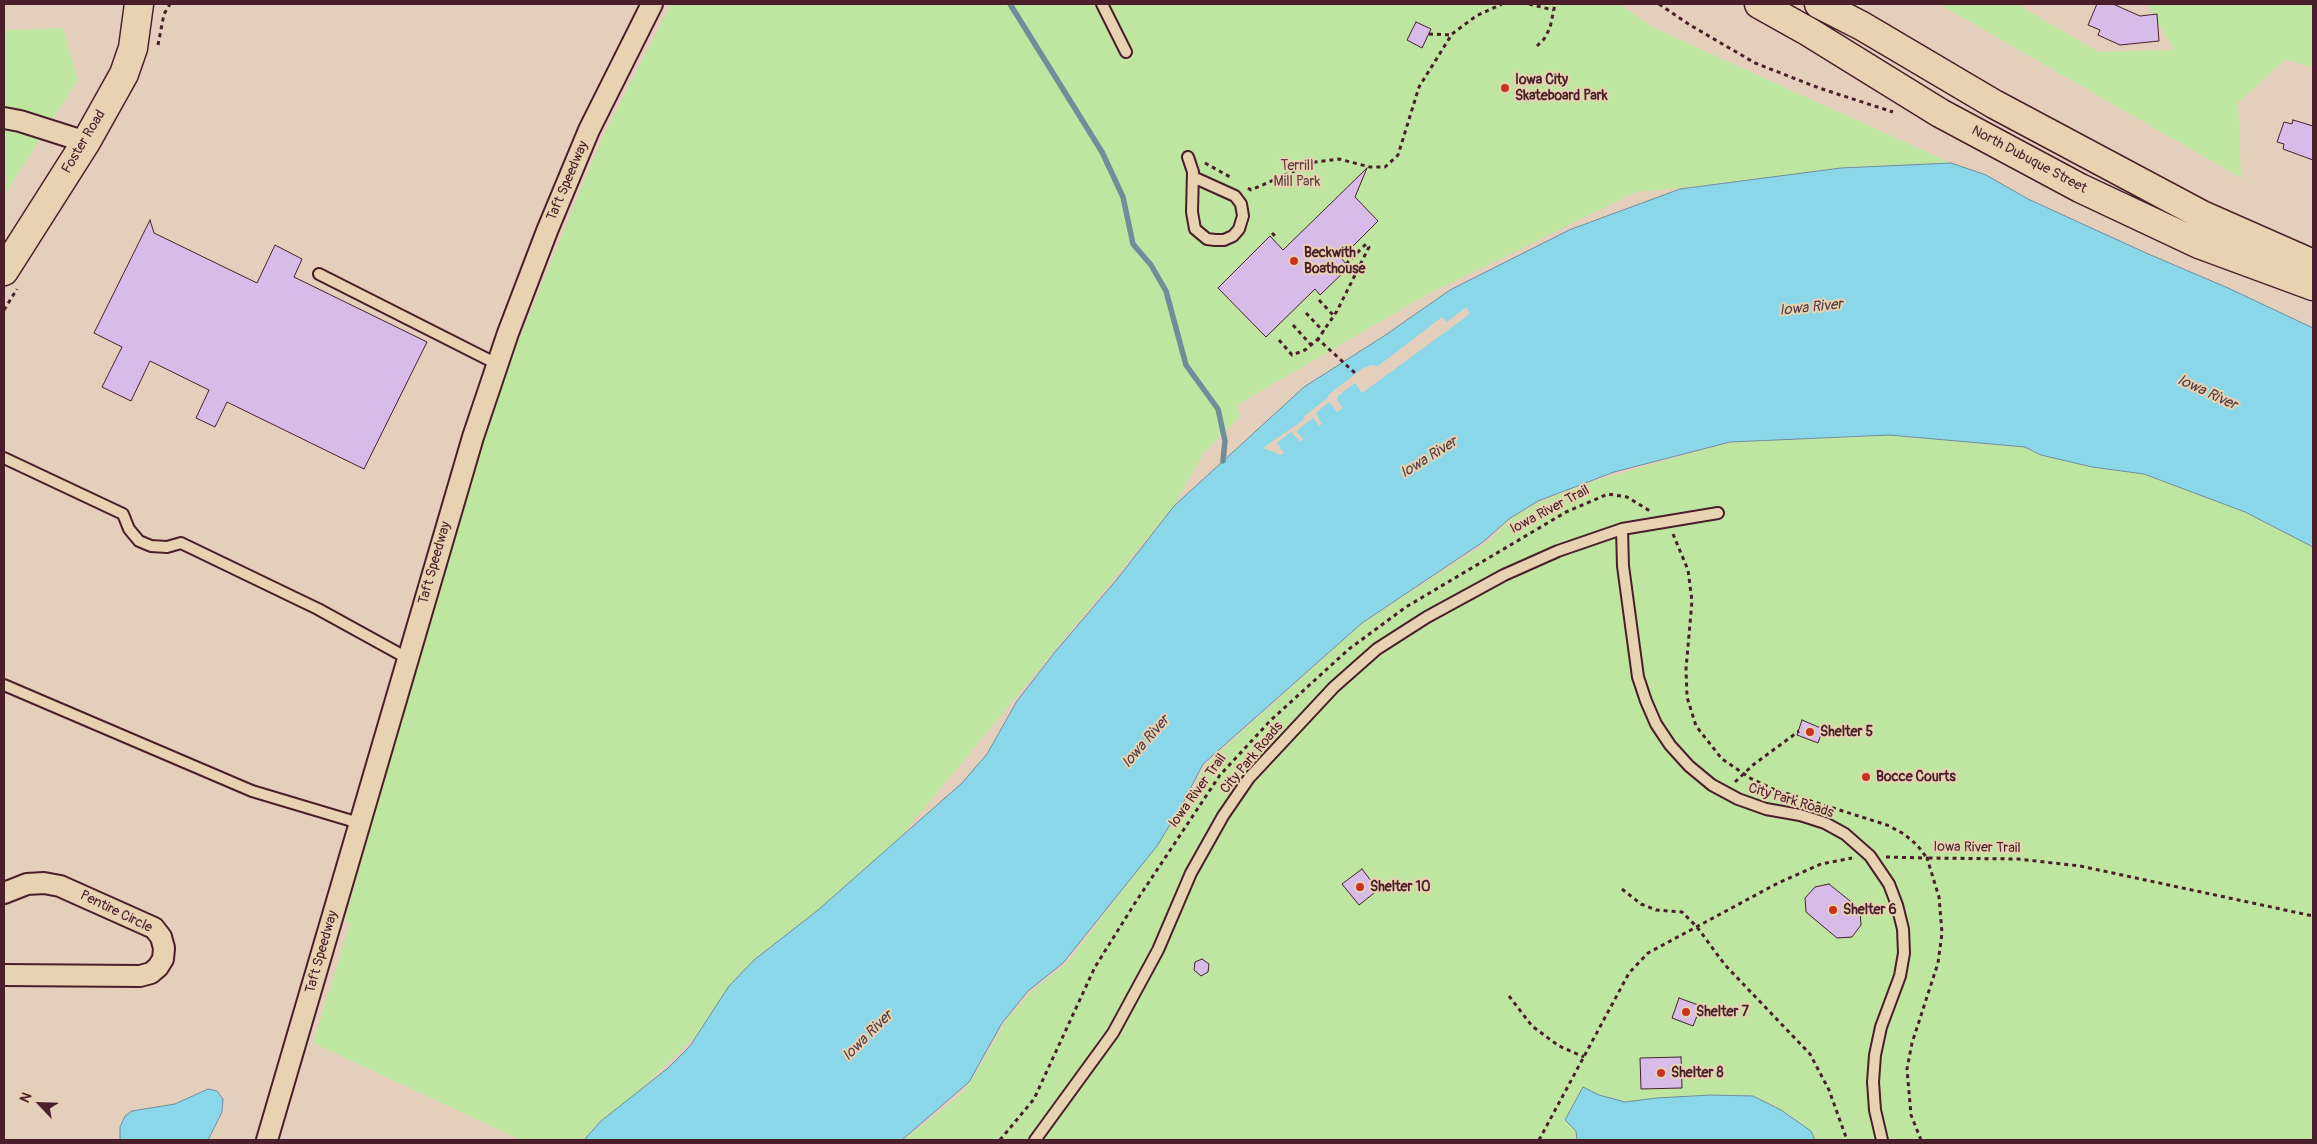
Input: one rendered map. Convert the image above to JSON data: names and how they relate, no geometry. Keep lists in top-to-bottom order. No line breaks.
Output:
{"streets":{"main road":["Foster Road","North Dubuque Street"],"street":["Taft Speedway","Pentire Circle"],"lane":["City Park Roads"],"path":["Iowa River Trail"]},"crossings":[["Iowa River Trail","City Park Roads"]],"water":["Iowa River"],"parks":["Terrill Mill Park"],"places":["Iowa City Skateboard Park","Beckwith Boathouse","Shelter 5","Bocce Courts","Shelter 10","Shelter 6","Shelter 7","Shelter 8"],"north":"top left"}
